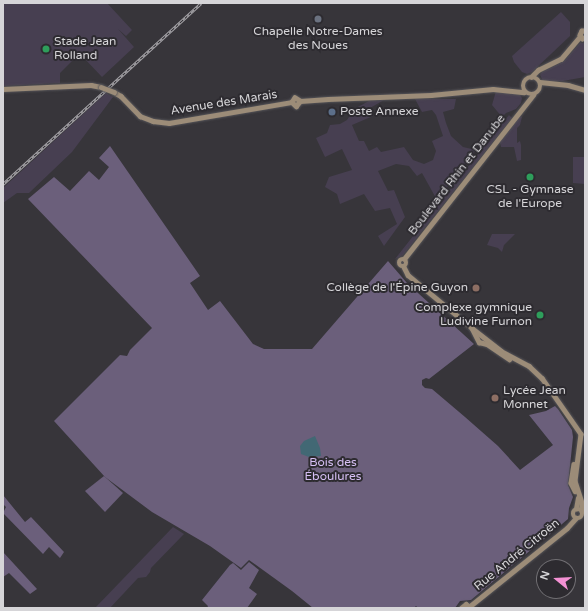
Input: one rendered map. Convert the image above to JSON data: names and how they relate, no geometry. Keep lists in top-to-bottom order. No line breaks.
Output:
{"streets":{"main road":["Avenue des Marais","Boulevard Rhin et Danube","Rue André Citroën"]},"crossings":[["Avenue des Marais","Boulevard Rhin et Danube"]],"parks":["Bois des Éboulures"],"places":["Chapelle Notre-Dames des Noues","Stade Jean Rolland","Poste Annexe","CSL - Gymnase de l'Europe","Collège de l'Épine Guyon","Complexe gymnique Ludivine Furnon","Lycée Jean Monnet"],"north":"left"}
